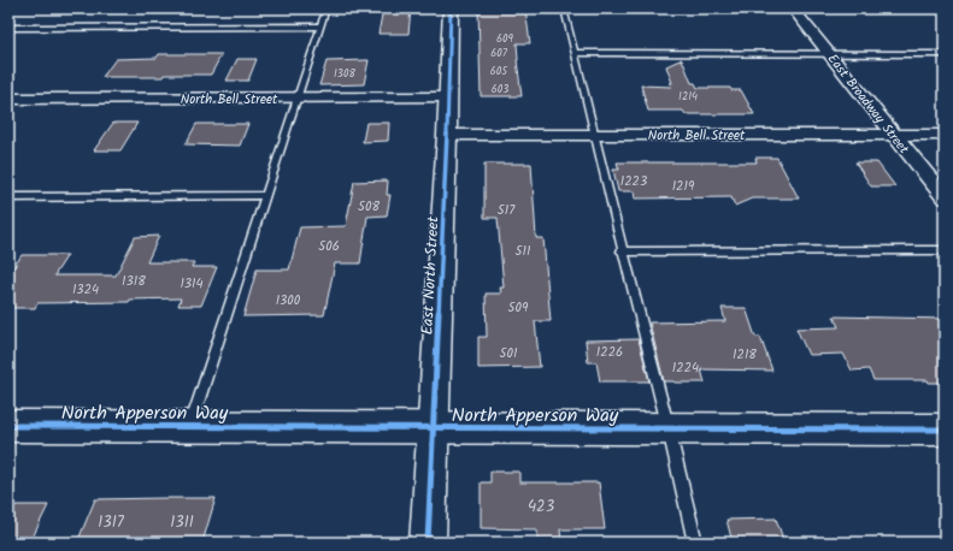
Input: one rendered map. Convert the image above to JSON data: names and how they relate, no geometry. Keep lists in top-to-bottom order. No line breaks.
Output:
{"streets":{"main road":["North Apperson Way"],"street":["North Bell Street","East Broadway Street","East North Street"]},"crossings":[["North Bell Street","East Broadway Street"],["North Bell Street","East North Street"],["East North Street","North Apperson Way"]],"house_numbers":["609","607","605","1308","603","1214","1223","1219","508","517","506","511","1318","1314","1324","1300","509","1226","501","1218","1224","423","1317","1311"]}
